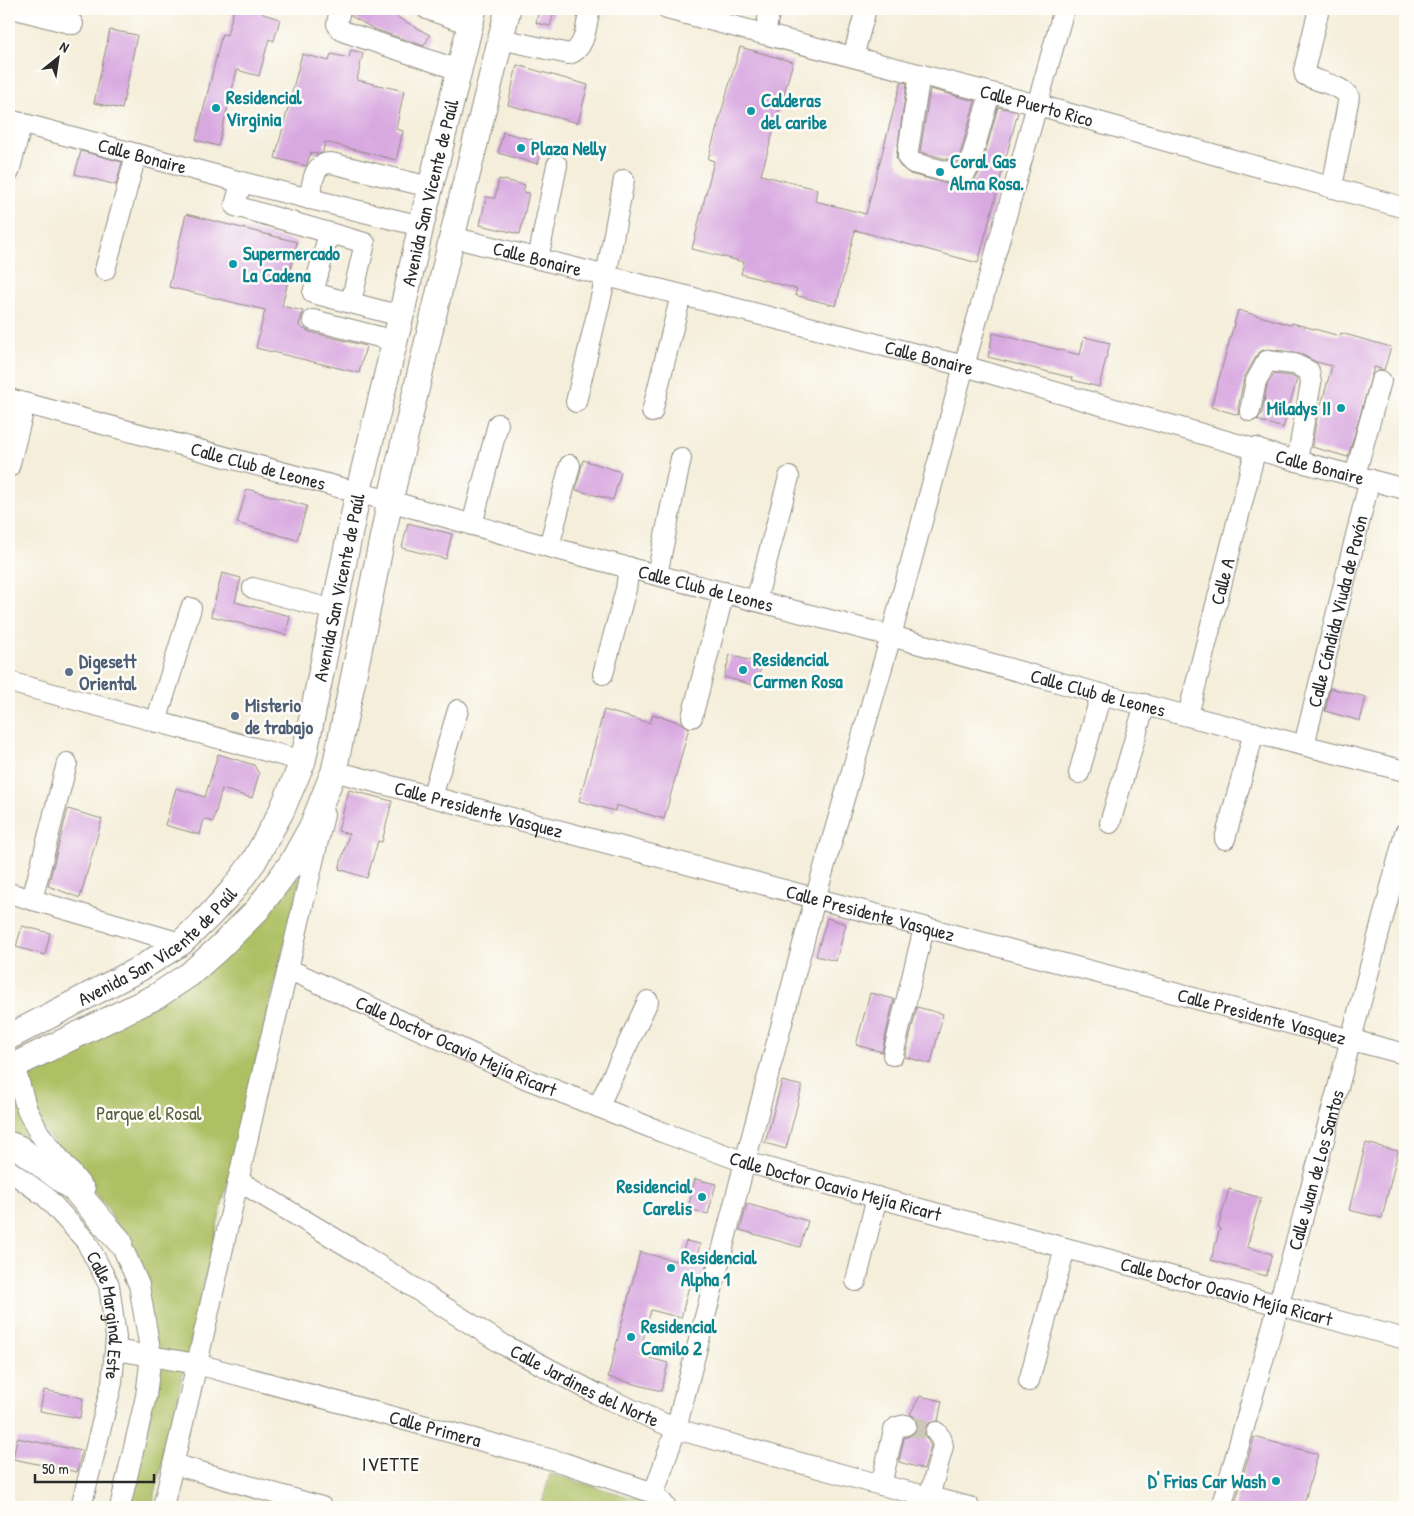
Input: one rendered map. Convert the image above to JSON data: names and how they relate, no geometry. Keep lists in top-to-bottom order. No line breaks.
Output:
{"streets":{"main road":["Avenida San Vicente de Paúl"],"street":["Calle Puerto Rico","Calle Bonaire","Calle Club de Leones","Calle A","Calle Cándida Viuda de Pavón","Calle Presidente Vasquez","Calle Doctor Ocavio Mejía Ricart","Calle Juan de Los Santos","Calle Marginal Este","Calle Jardines del Norte","Calle Primera"]},"crossings":[["Calle Bonaire","Avenida San Vicente de Paúl"],["Calle Bonaire","Calle A"],["Calle Bonaire","Calle Cándida Viuda de Pavón"],["Avenida San Vicente de Paúl","Calle Club de Leones"],["Avenida San Vicente de Paúl","Calle Presidente Vasquez"],["Avenida San Vicente de Paúl","Calle Doctor Ocavio Mejía Ricart"],["Avenida San Vicente de Paúl","Calle Jardines del Norte"],["Avenida San Vicente de Paúl","Calle Primera"],["Calle Club de Leones","Calle A"],["Calle Club de Leones","Calle Cándida Viuda de Pavón"],["Calle Presidente Vasquez","Calle Juan de Los Santos"],["Calle Doctor Ocavio Mejía Ricart","Calle Juan de Los Santos"],["Calle Marginal Este","Calle Primera"]],"districts":["IVETTE"],"parks":["Parque el Rosal"],"places":["Residencial Virginia","Calderas del caribe","Plaza Nelly","Coral Gas Alma Rosa.","Supermercado La Cadena","Miladys II","Residencial Carmen Rosa","Digesett Oriental","Misterio de trabajo","Residencial Carelis","Residencial Alpha 1","Residencial Camilo 2","D' Frias Car Wash"],"scale_bar":"50 m","north":"top right"}
